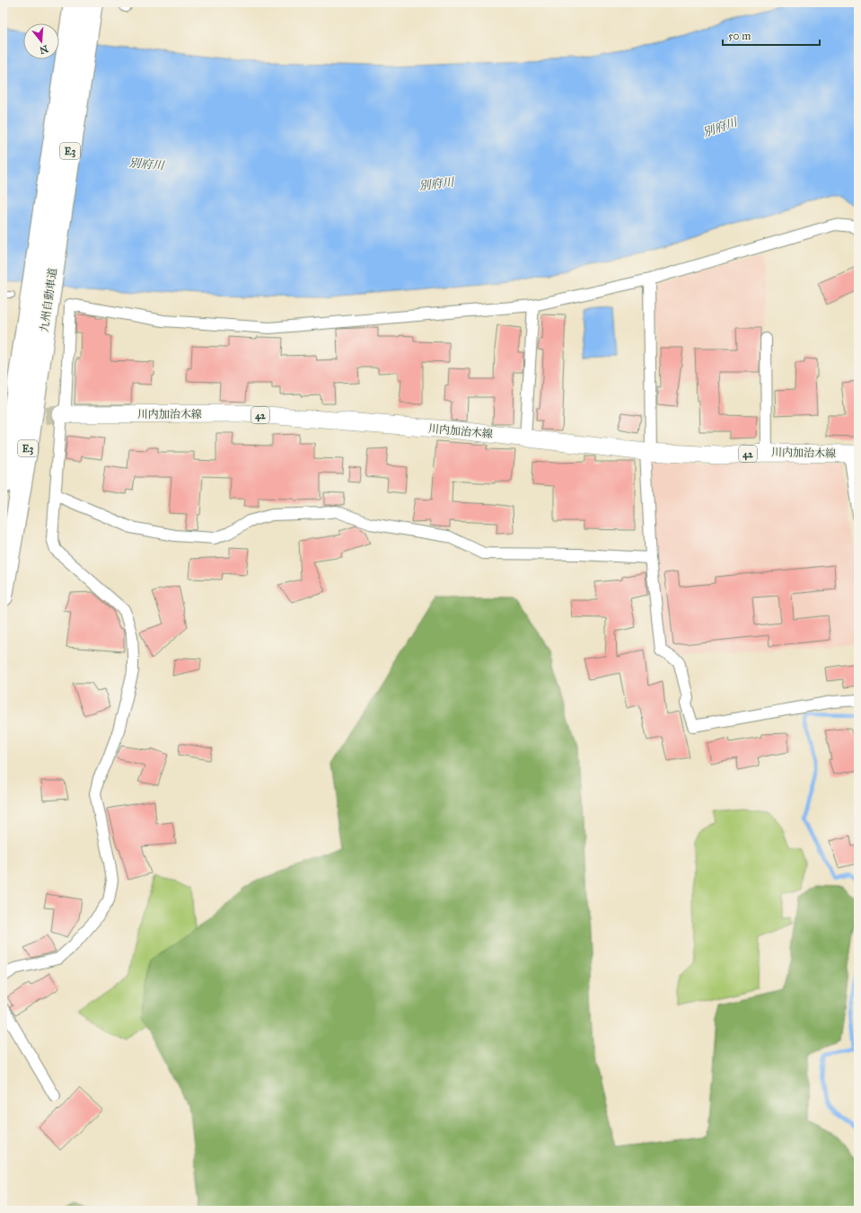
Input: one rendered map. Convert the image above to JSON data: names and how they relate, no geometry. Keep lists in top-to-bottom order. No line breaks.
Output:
{"streets":{"highway":["E3","九州自動車道"],"main road":["川内加治木線","42"]},"water":["別府川"],"scale_bar":"50 m","north":"bottom"}
